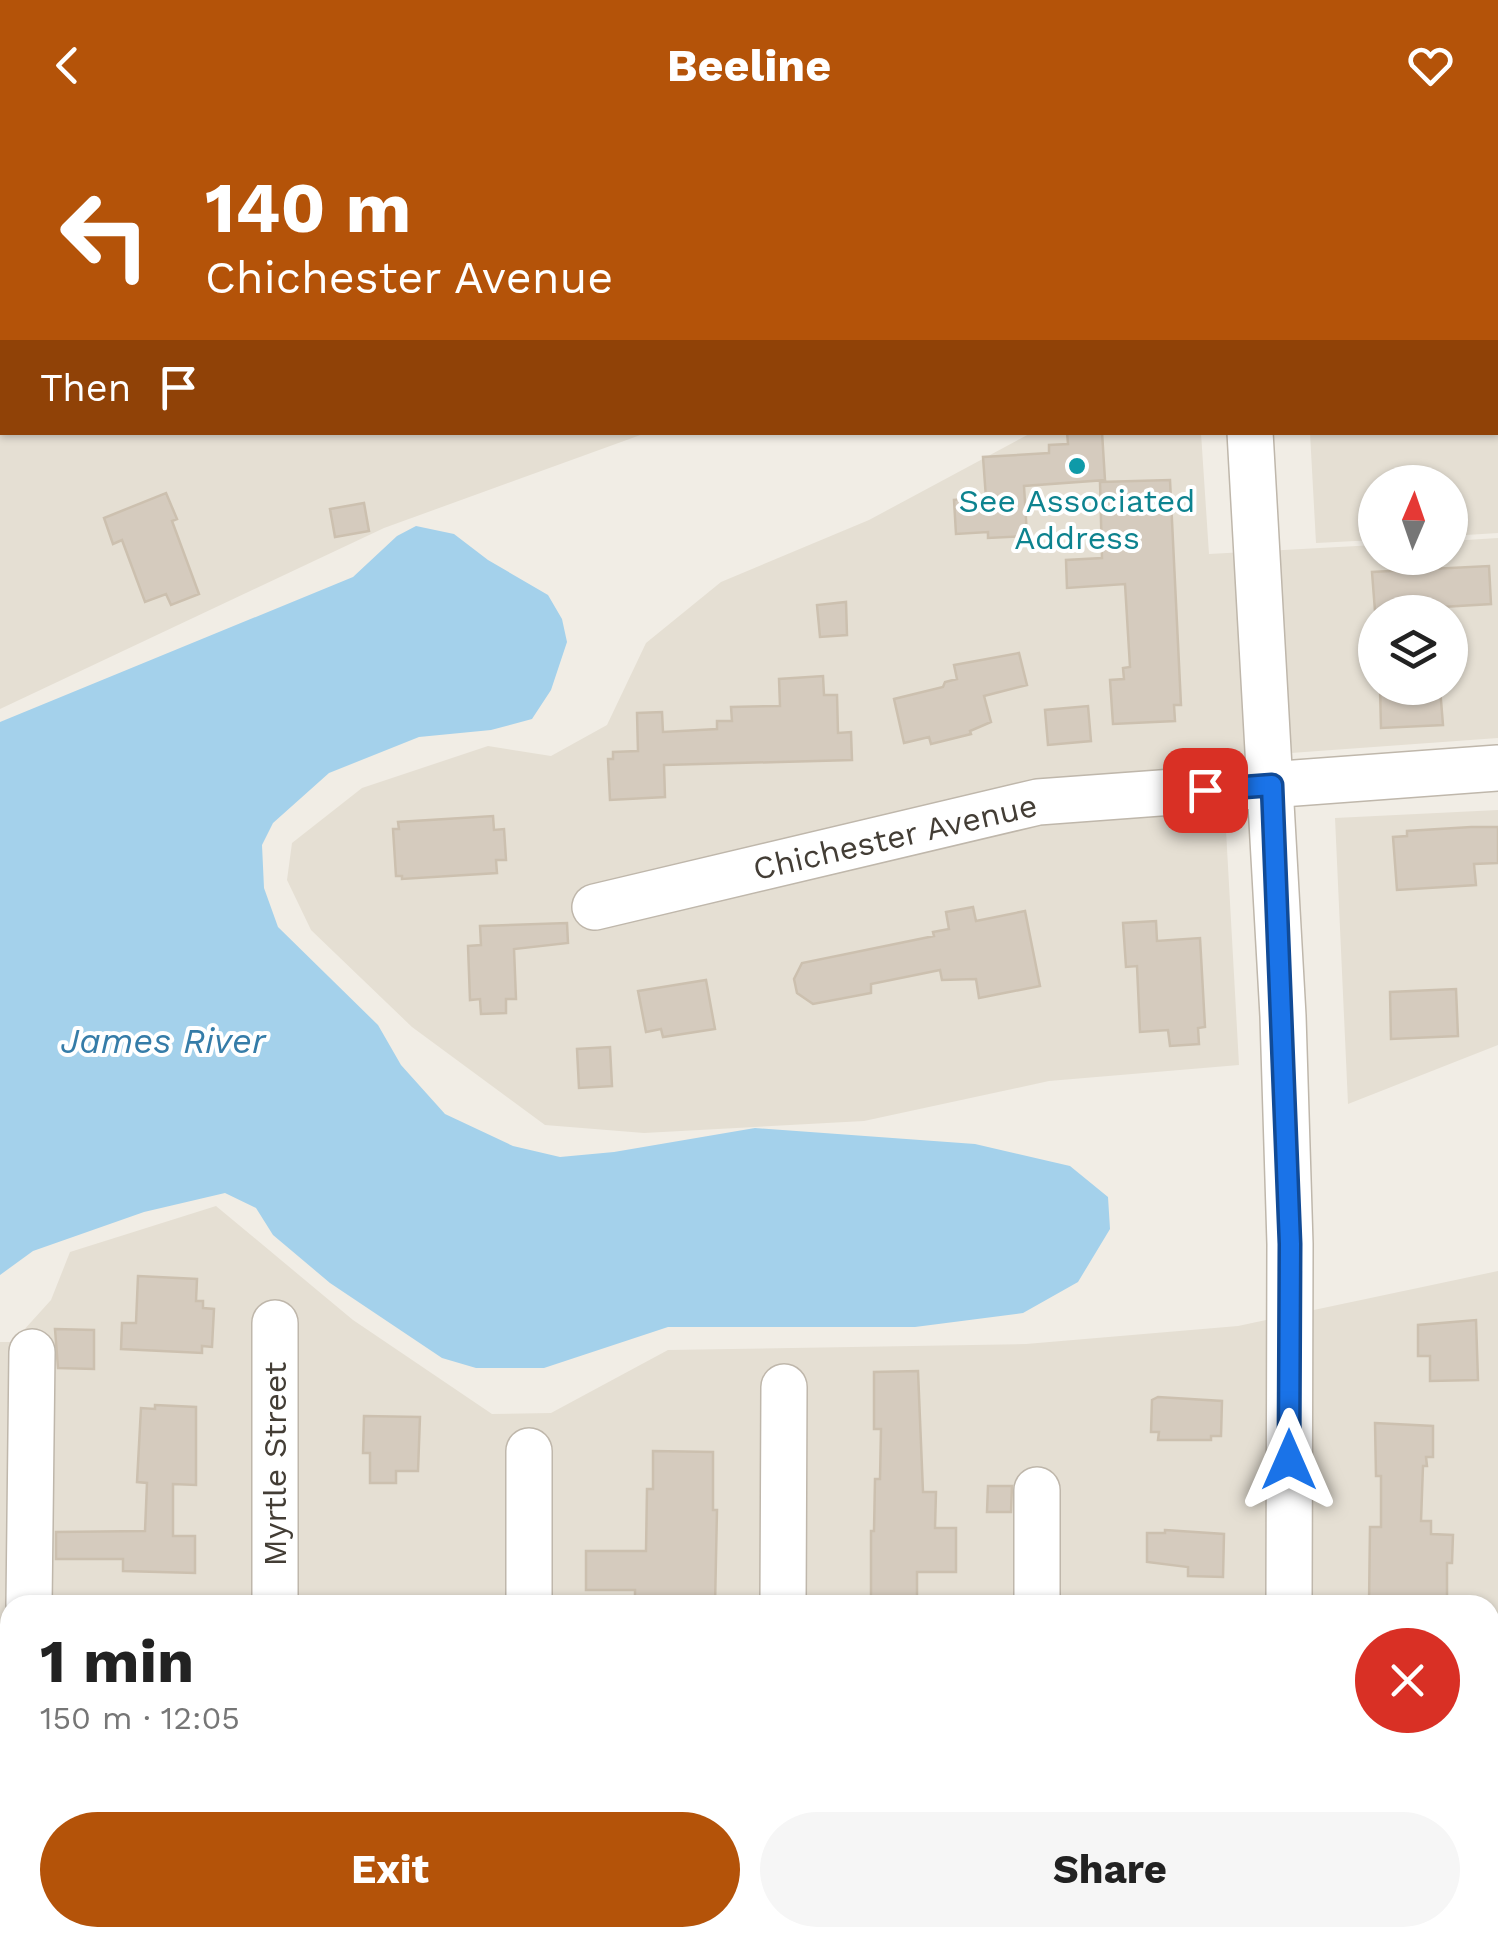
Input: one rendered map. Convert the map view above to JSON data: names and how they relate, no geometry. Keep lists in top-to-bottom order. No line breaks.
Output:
{"streets":{"street":["Chichester Avenue","Myrtle Street"]},"water":["James River"],"places":["See Associated Address"],"north":"top","page":{"header":"Beeline","turn":["140 m","Chichester Avenue"],"then":"Then","heading":["1 min","150 m · 12:05"],"buttons":["Exit","Share"]}}
